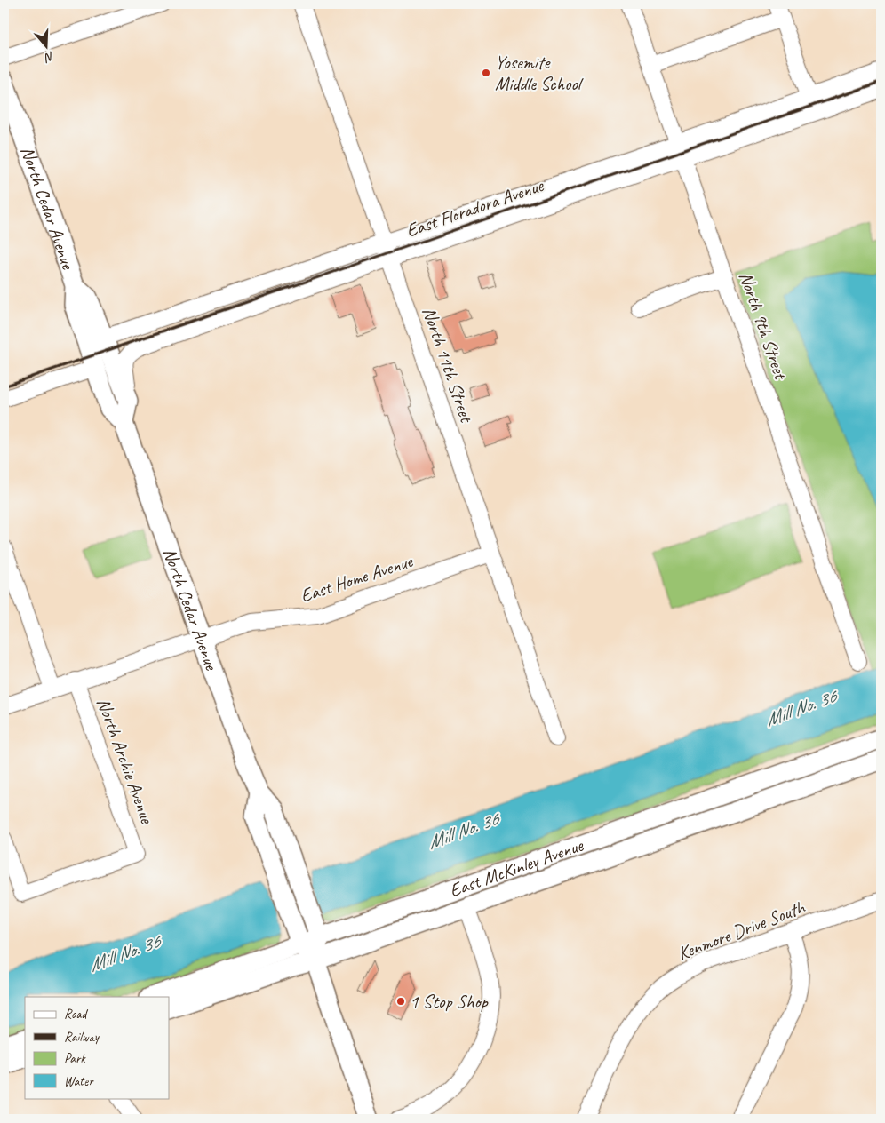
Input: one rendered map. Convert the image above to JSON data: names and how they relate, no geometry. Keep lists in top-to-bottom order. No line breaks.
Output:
{"streets":{"main road":["North Cedar Avenue","East McKinley Avenue"],"street":["East Floradora Avenue","North 9th Street","North 11th Street","East Home Avenue","North Archie Avenue","Kenmore Drive South"]},"crossings":[["North Cedar Avenue","East Floradora Avenue"],["North Cedar Avenue","East Home Avenue"],["North Cedar Avenue","East McKinley Avenue"],["East Floradora Avenue","North 9th Street"],["East Floradora Avenue","North 11th Street"],["North 11th Street","East Home Avenue"],["East Home Avenue","North Archie Avenue"]],"water":["Mill No. 36"],"places":["Yosemite Middle School","1 Stop Shop"],"legend":["Road","Railway","Park","Water"],"north":"bottom"}
